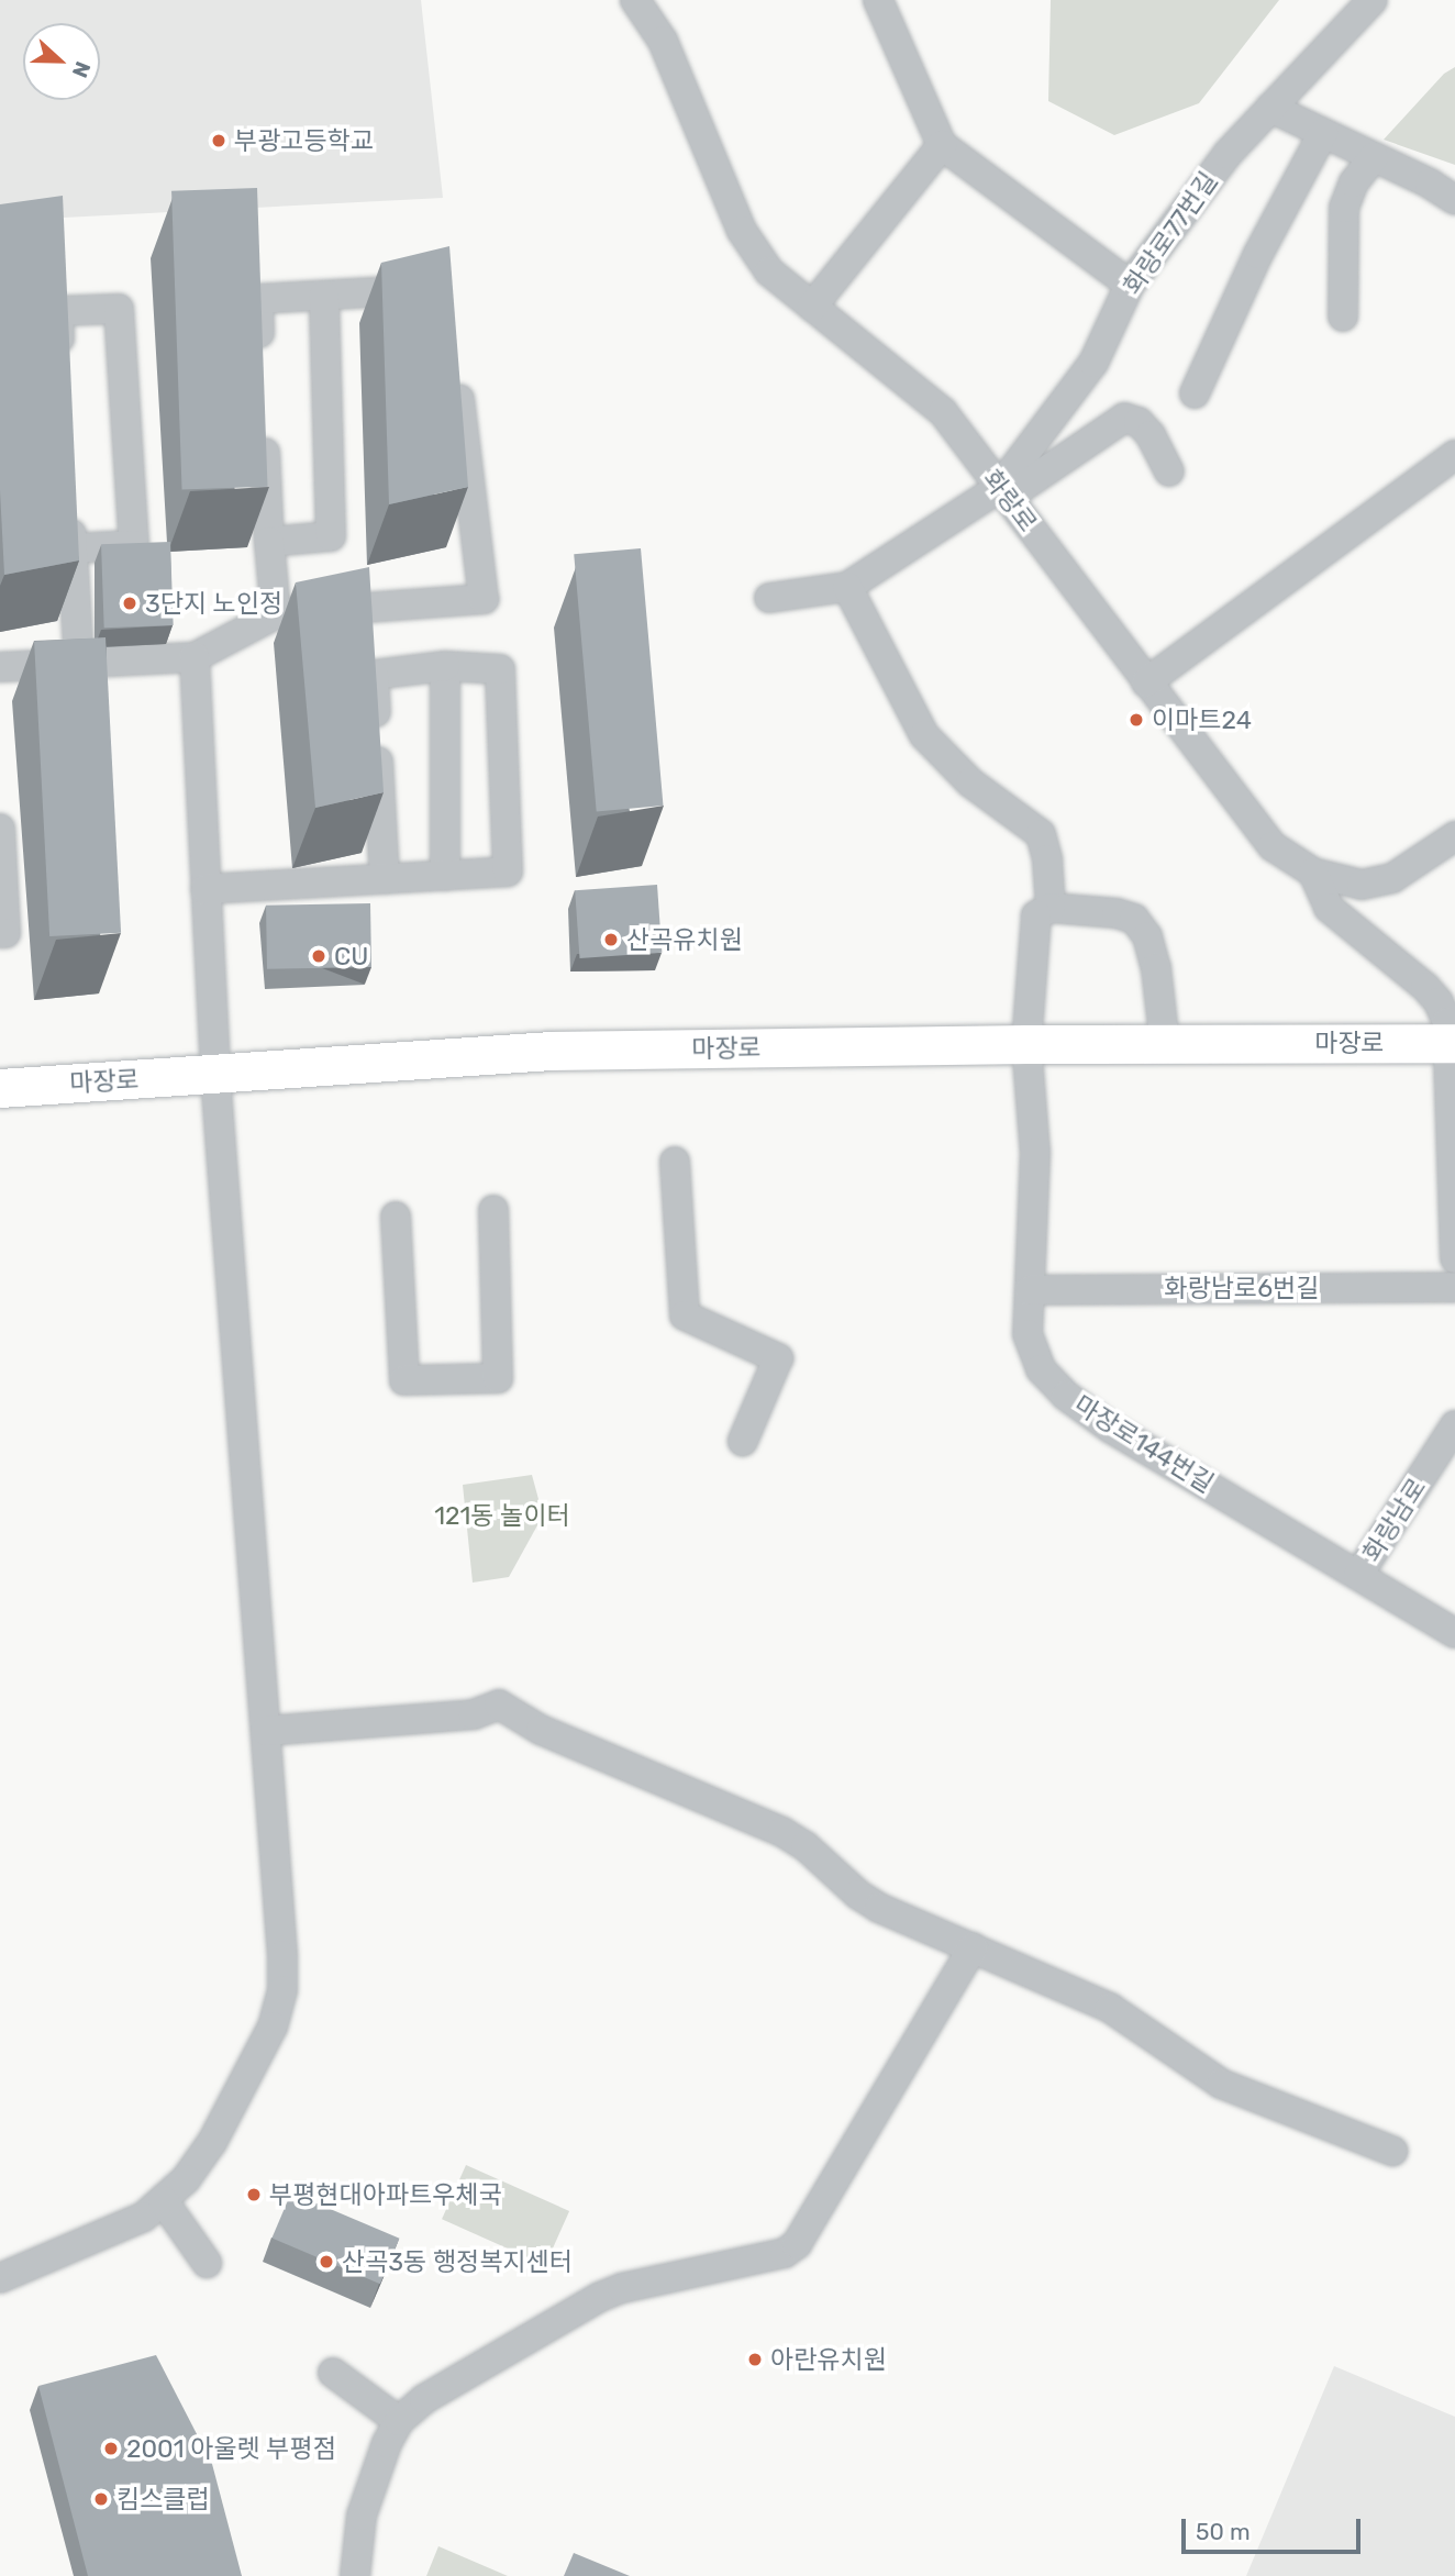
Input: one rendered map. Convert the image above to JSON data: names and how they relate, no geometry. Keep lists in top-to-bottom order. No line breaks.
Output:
{"streets":{"main road":["마장로"],"street":["화랑로77번길","화랑로","화랑남로6번길","마장로144번길","화랑남로"]},"crossings":[["화랑로77번길","화랑로"],["마장로","마장로144번길"],["화랑남로6번길","마장로144번길"],["마장로144번길","화랑남로"]],"parks":["121동 놀이터"],"places":["부광고등학교","3단지 노인정","이마트24","산곡유치원","CU","부평현대아파트우체국","산곡3동 행정복지센터","아란유치원","2001 아울렛 부평점","킴스클럽"],"scale_bar":"50 m","north":"right"}
